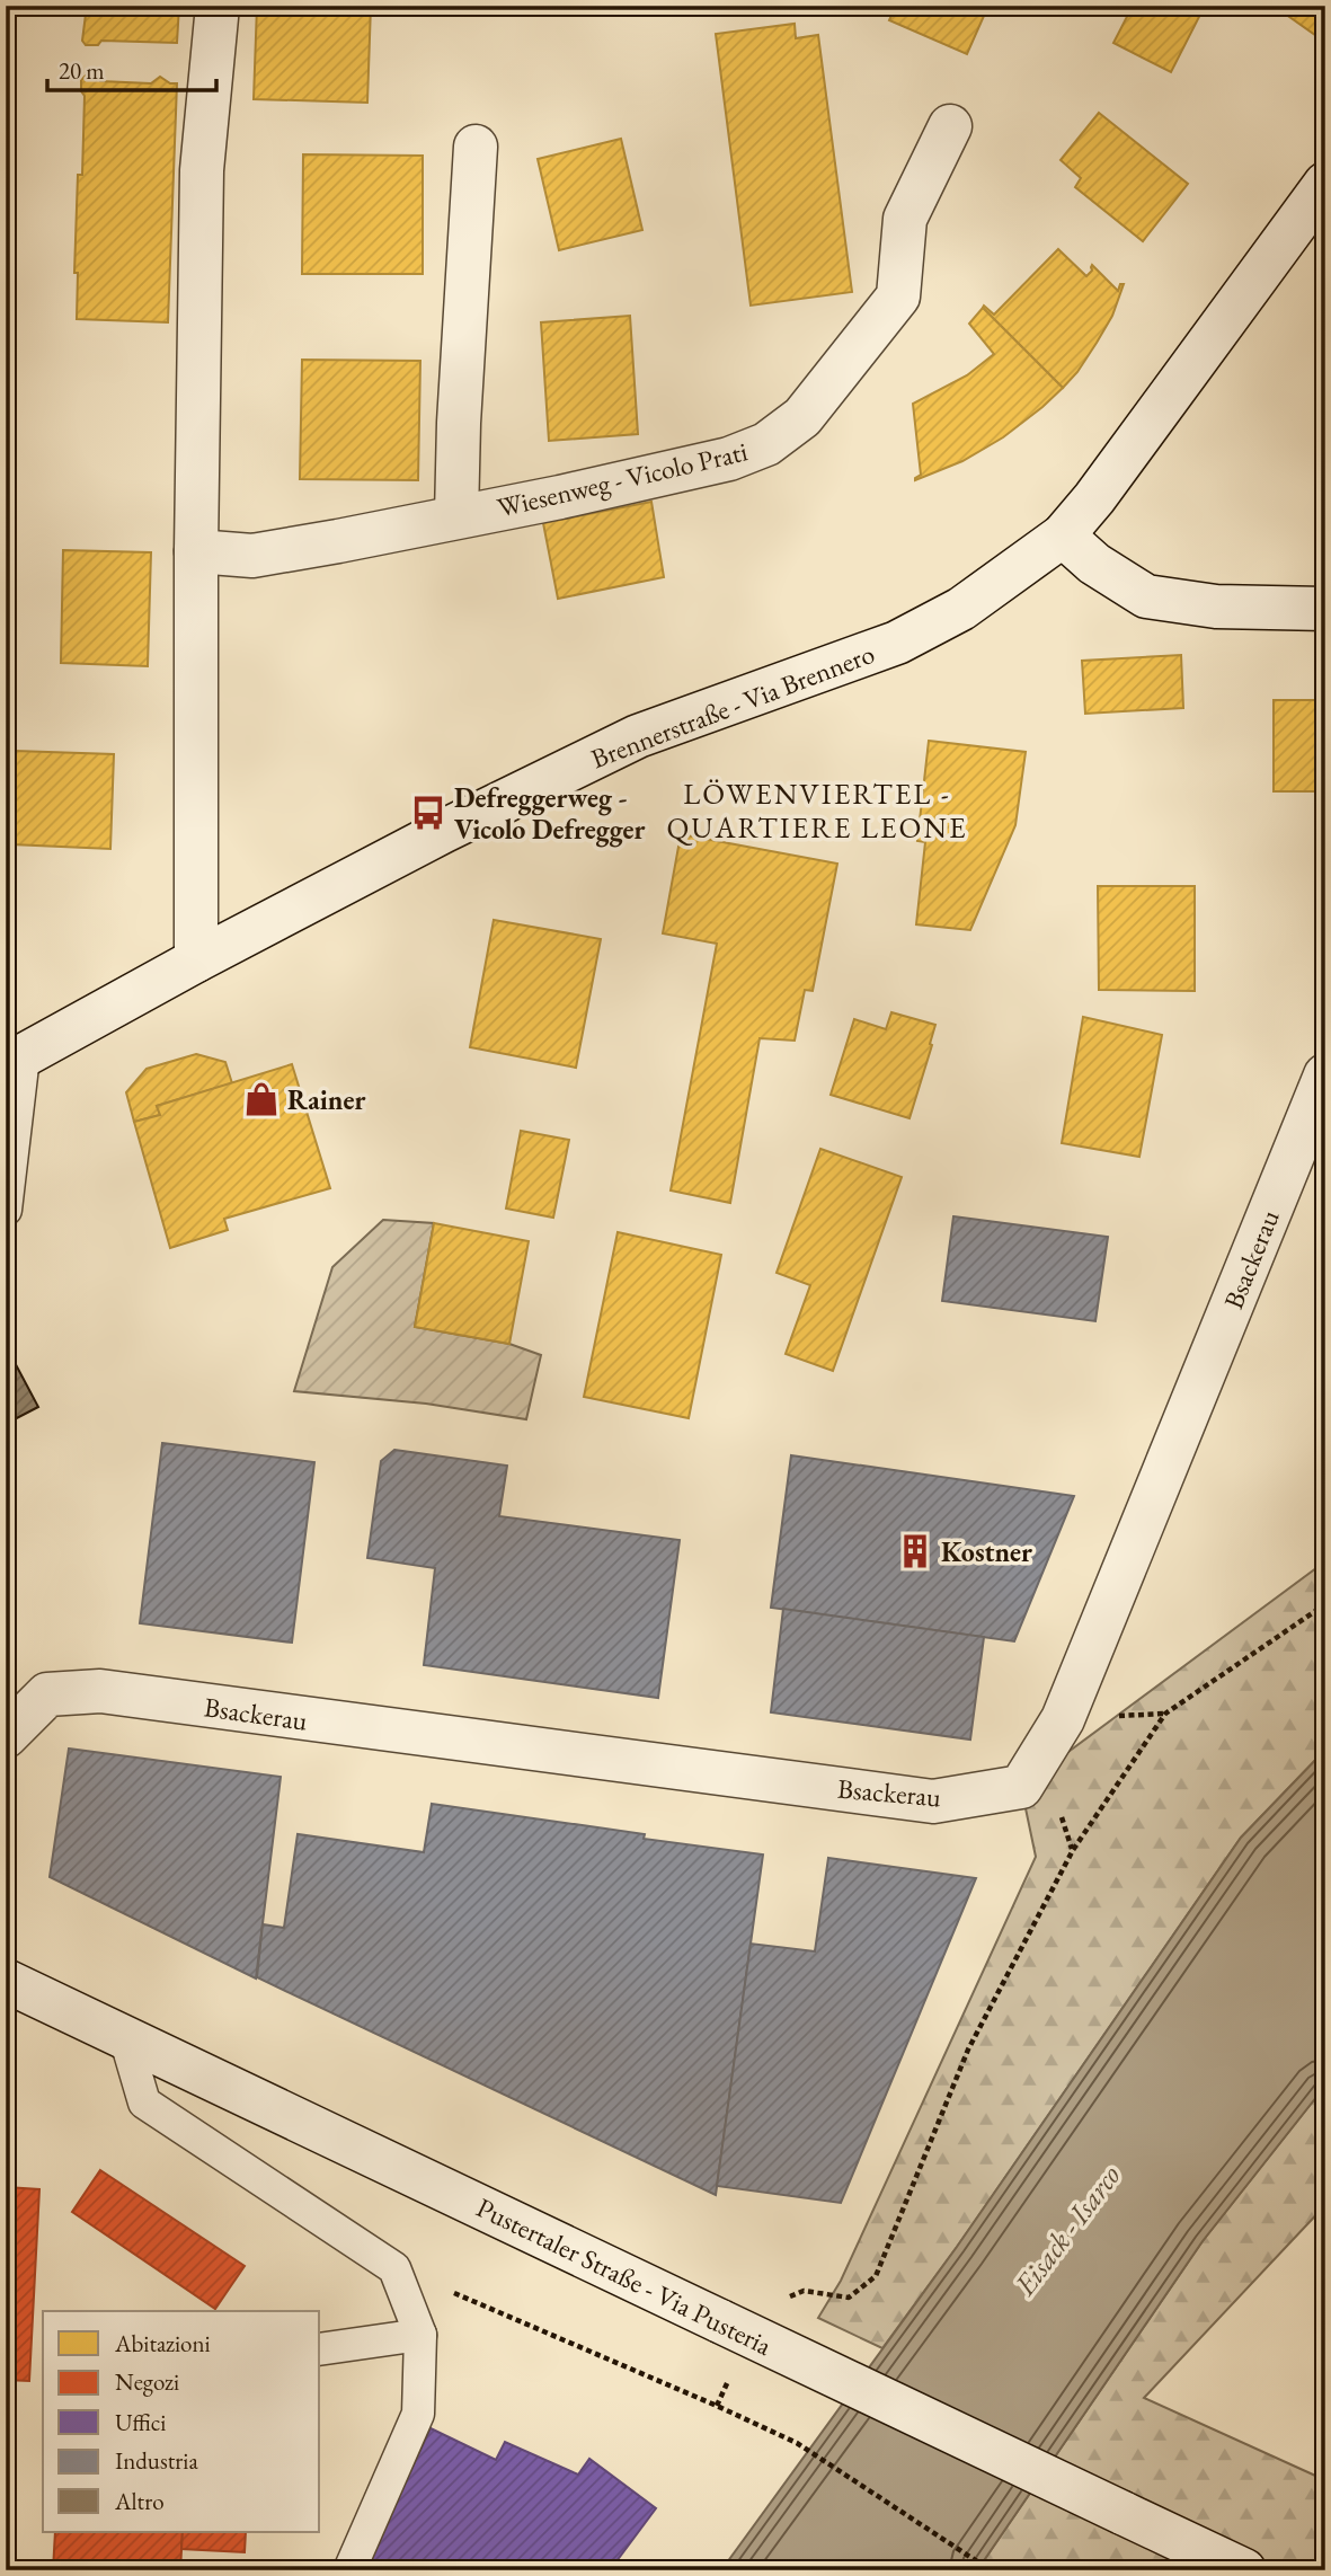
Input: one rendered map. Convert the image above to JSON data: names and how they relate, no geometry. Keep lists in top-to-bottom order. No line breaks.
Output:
{"streets":{"street":["Wiesenweg - Vicolo Prati","Brennerstraße - Via Brennero","Bsackerau","Pustertaler Straße - Via Pusteria"]},"districts":["LÖWENVIERTEL - QUARTIERE LEONE"],"water":["Eisack - Isarco"],"places":{"bus stop":["Defreggerweg - Vicolo Defregger"],"shop":["Rainer"],"building":["Kostner"]},"legend":["Abitazioni","Negozi","Uffici","Industria","Altro"],"scale_bar":"20 m"}
